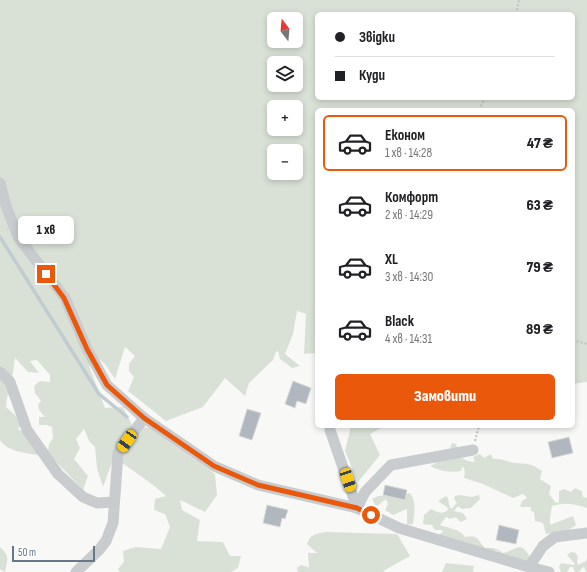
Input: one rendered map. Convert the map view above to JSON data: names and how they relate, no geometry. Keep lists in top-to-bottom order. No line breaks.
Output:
{"scale_bar":"50 m","north":"top","page":{"map_buttons":["+","−"],"banner":["Звідки","Куди"],"list":[{"name":"Економ","note":"1 хв · 14:28","value":"47 ₴"},{"name":"Комфорт","note":"2 хв · 14:29","value":"63 ₴"},{"name":"XL","note":"3 хв · 14:30","value":"79 ₴"},{"name":"Black","note":"4 хв · 14:31","value":"89 ₴"}],"bubble":"1 хв","buttons":"Замовити","scale":"50 m"}}
